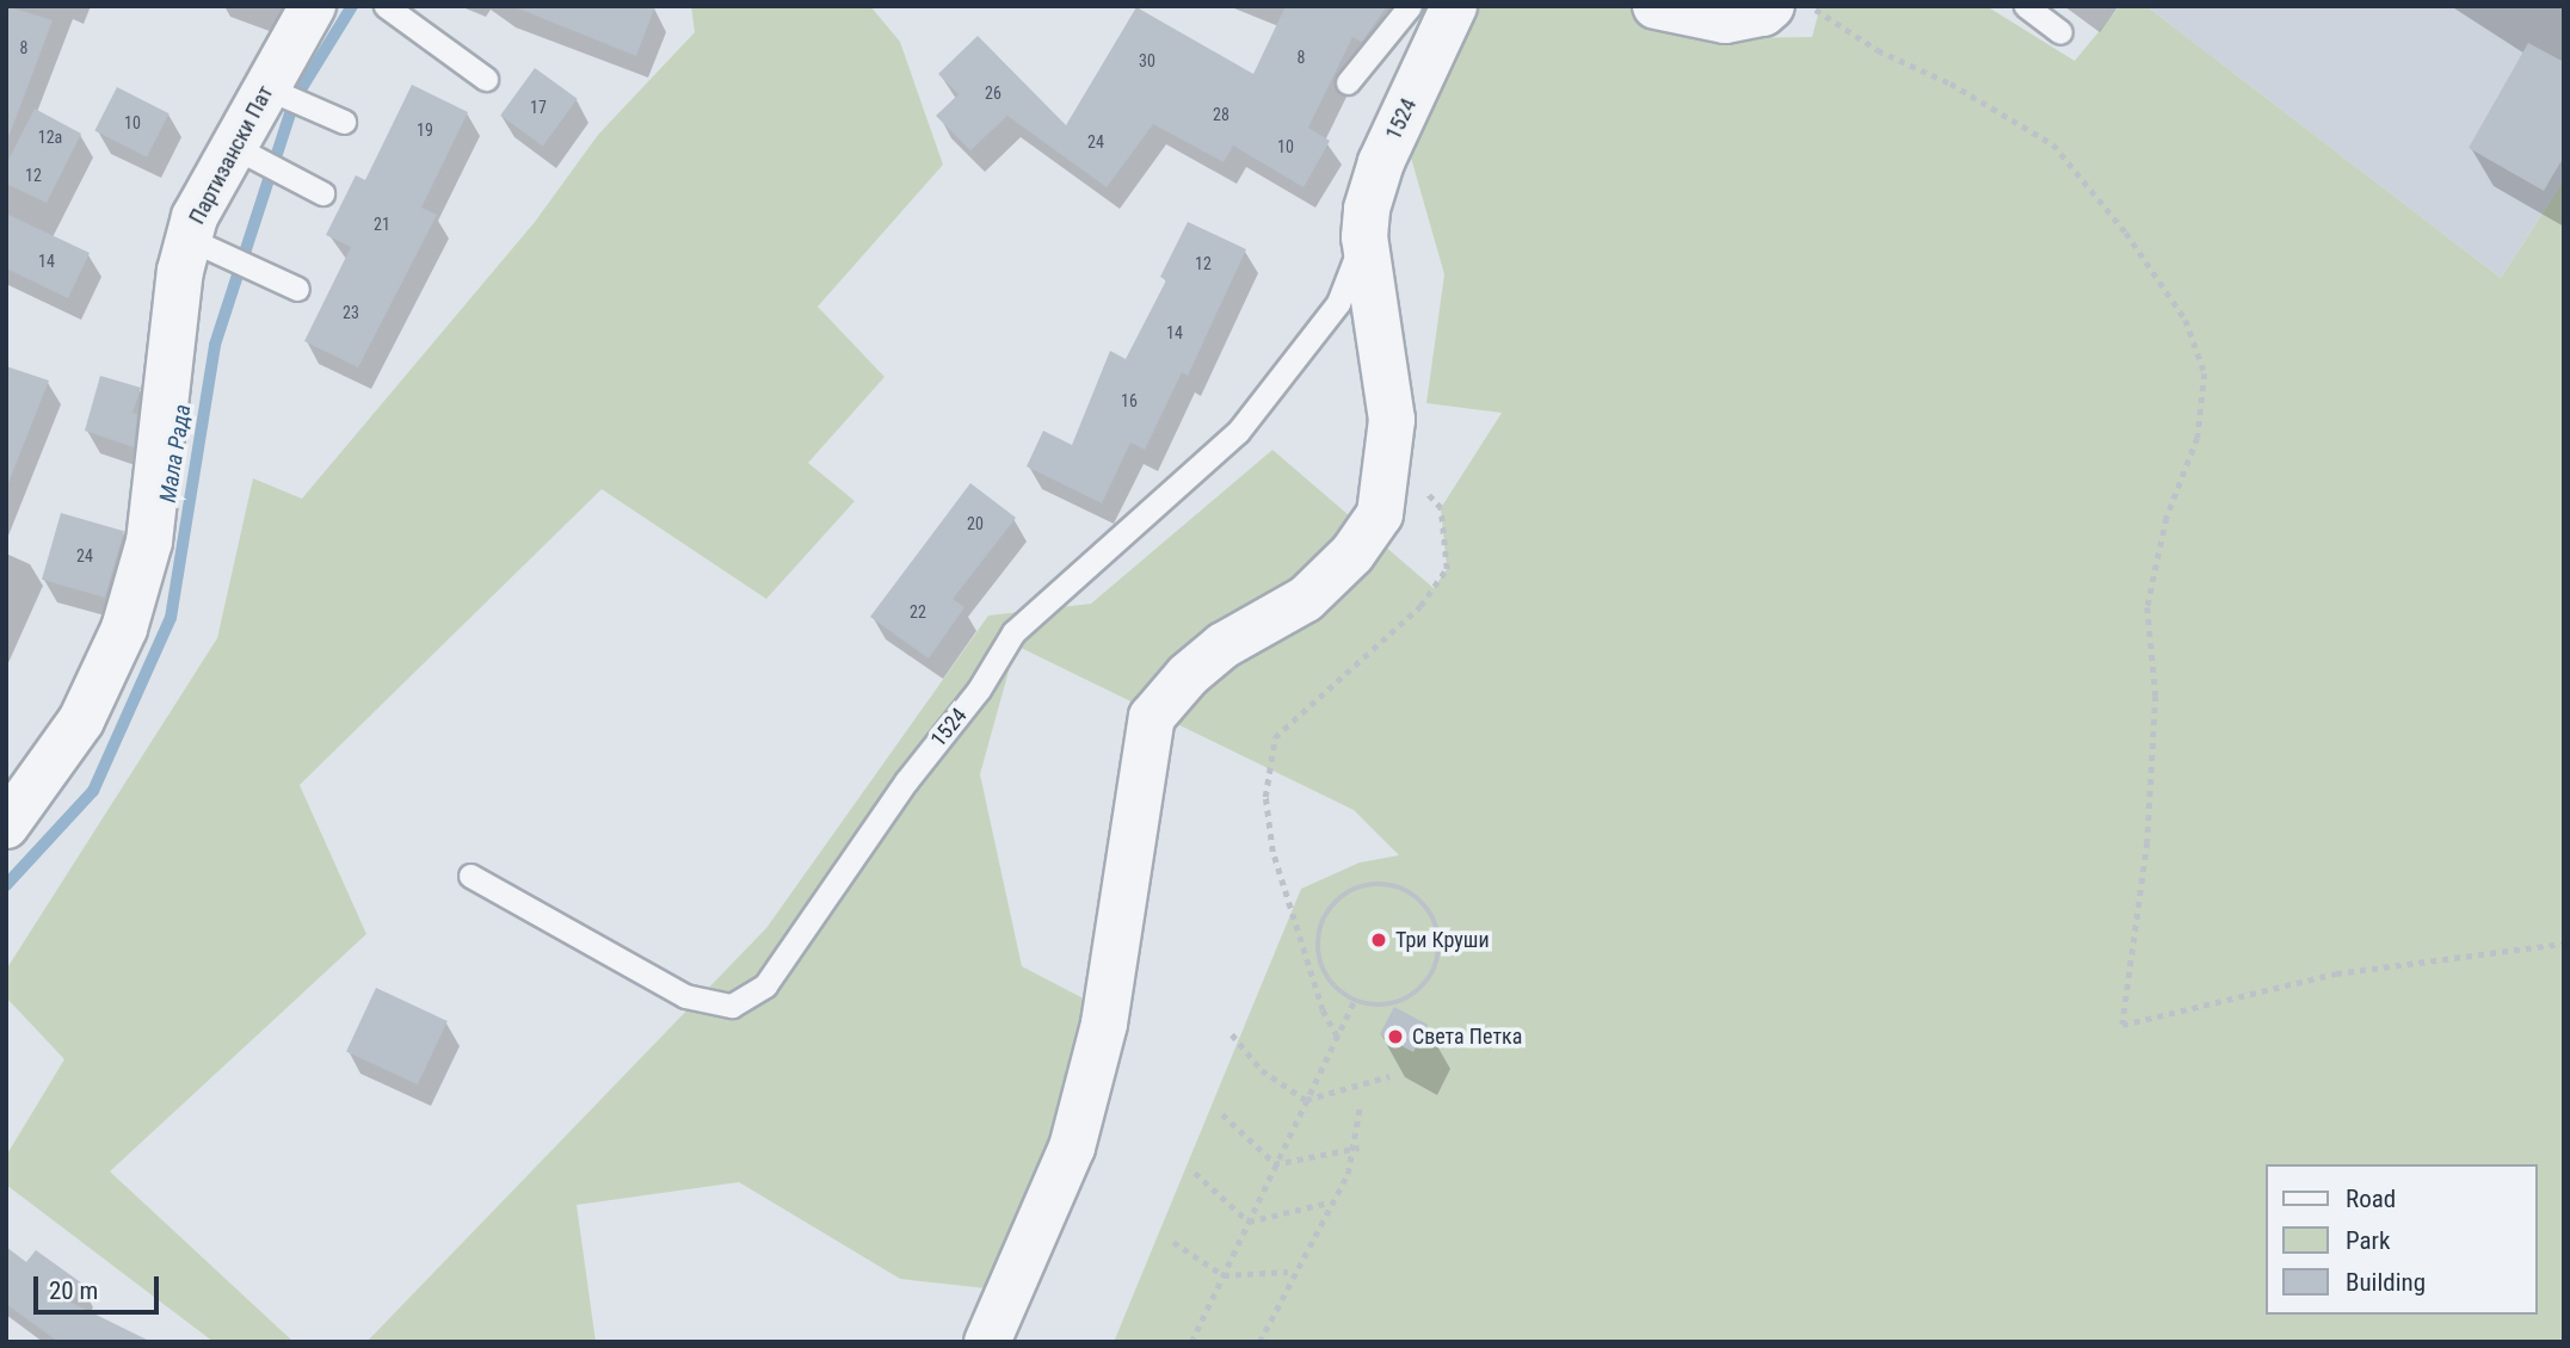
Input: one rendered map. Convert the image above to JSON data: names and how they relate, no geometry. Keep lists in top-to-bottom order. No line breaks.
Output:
{"streets":{"street":["1524","Партизански Пат"]},"water":["Мала Рада"],"places":["Три Круши","Света Петка"],"house_numbers":["8","8","30","26","17","28","10","19","12а","24","10","12","21","14","12","23","14","16","20","24","22"],"legend":["Road","Park","Building"],"scale_bar":"20 m"}
